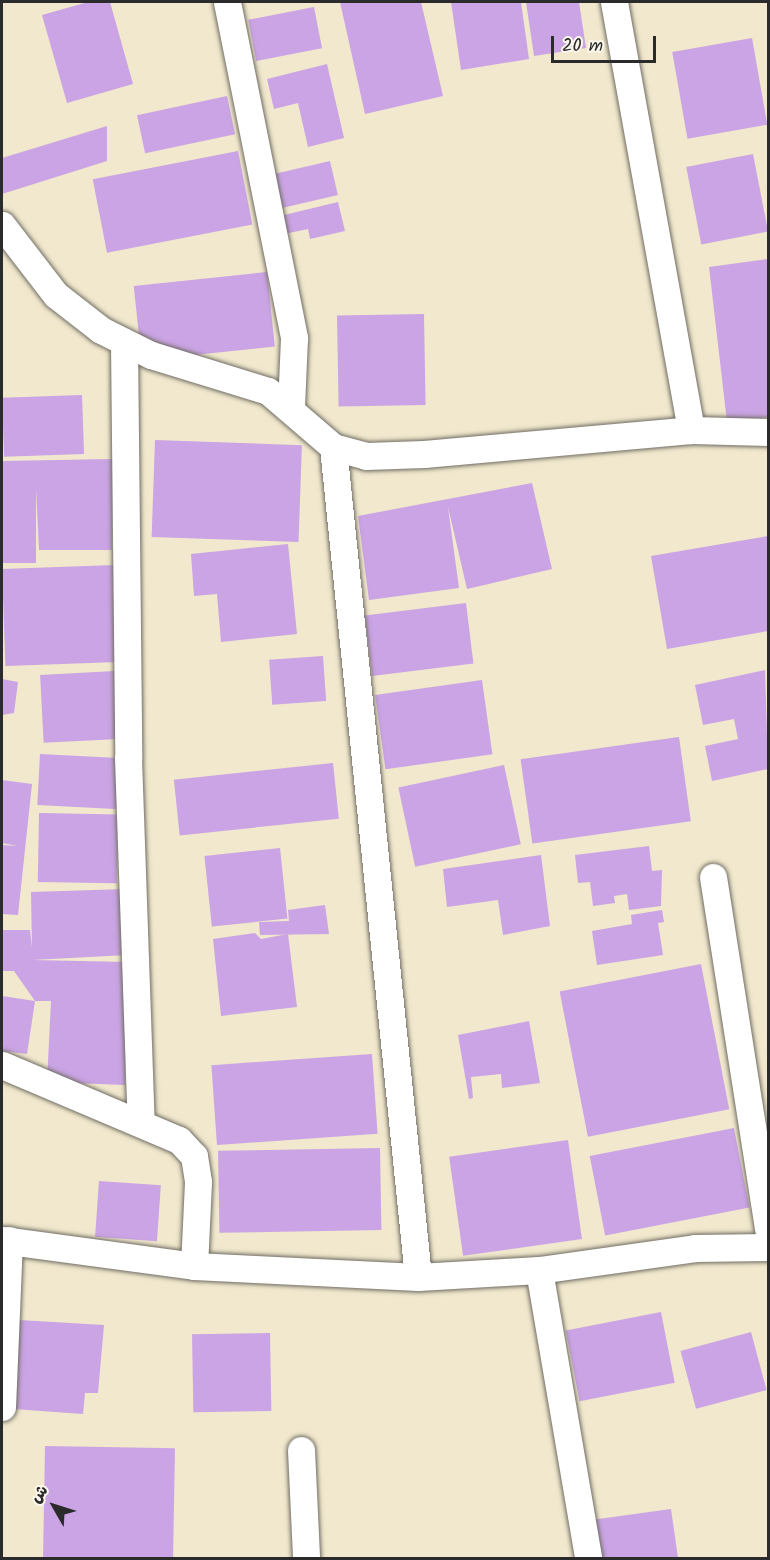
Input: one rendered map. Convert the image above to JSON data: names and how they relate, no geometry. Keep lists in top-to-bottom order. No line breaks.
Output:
{"scale_bar":"20 m","north":"top left"}
